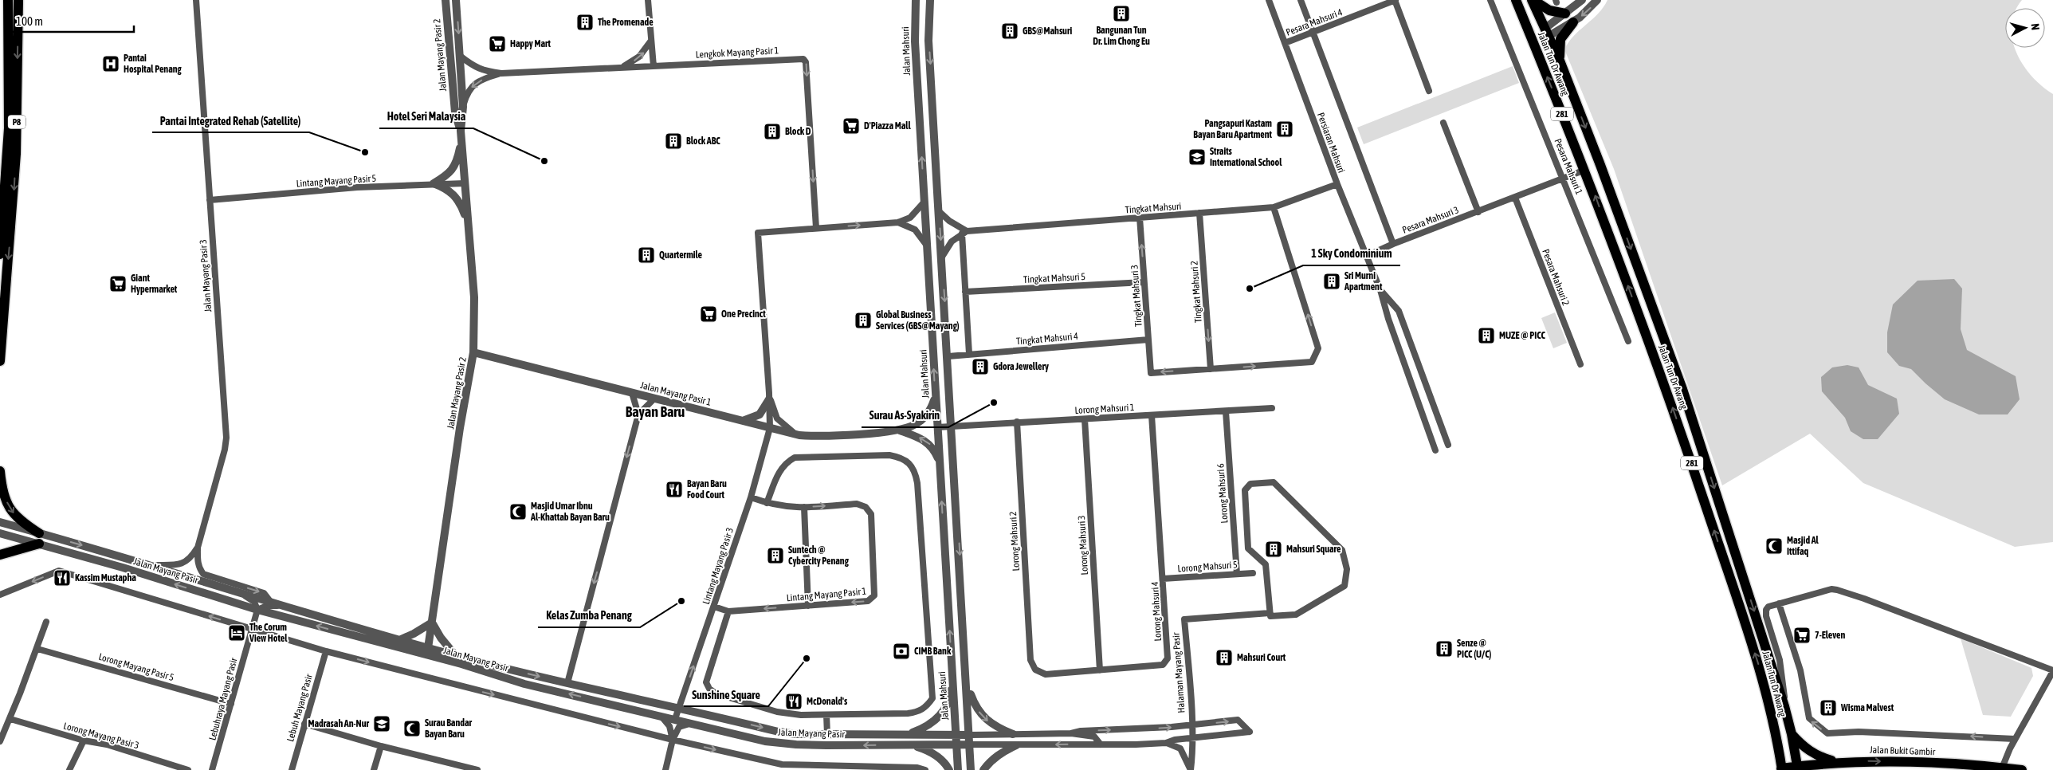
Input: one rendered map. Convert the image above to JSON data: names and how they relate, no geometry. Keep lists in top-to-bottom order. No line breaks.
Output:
{"streets":{"main road":["Jalan Tun Dr Awang","281","P8","Jalan Bukit Gambir"],"street":["Pesara Mahsuri 4","Jalan Mahsuri","Lengkok Mayang Pasir 1","Jalan Mayang Pasir 2","Persiaran Mahsuri","Pesara Mahsuri 1","Lintang Mayang Pasir 5","Tingkat Mahsuri","Pesara Mahsuri 3","Jalan Mayang Pasir 3","Pesara Mahsuri 2","Tingkat Mahsuri 5","Tingkat Mahsuri 2","Tingkat Mahsuri 3","Tingkat Mahsuri 4","Jalan Mayang Pasir 1","Lorong Mahsuri 1","Lorong Mahsuri 6","Lorong Mahsuri 2","Lorong Mahsuri 3","Lintang Mayang Pasir 3","Lorong Mahsuri 5","Jalan Mayang Pasir","Lintang Mayang Pasir 1","Lorong Mahsuri 4","Lorong Mayang Pasir 5","Halaman Mayang Pasir","Lebuhraya Mayang Pasir","Lebuh Mayang Pasir","Lorong Mayang Pasir 3"]},"crossings":[["Pesara Mahsuri 4","Persiaran Mahsuri"],["Jalan Mahsuri","Jalan Mayang Pasir 1"],["Jalan Mahsuri","Lorong Mahsuri 1"],["Jalan Mahsuri","Jalan Mayang Pasir"],["Lengkok Mayang Pasir 1","Jalan Mayang Pasir 2"],["Jalan Mayang Pasir 2","Lintang Mayang Pasir 5"],["Jalan Mayang Pasir 2","Jalan Mayang Pasir 1"],["Jalan Mayang Pasir 2","Jalan Mayang Pasir"],["Jalan Tun Dr Awang","Pesara Mahsuri 3"],["Jalan Tun Dr Awang","Jalan Bukit Gambir"],["Persiaran Mahsuri","Tingkat Mahsuri"],["Persiaran Mahsuri","Pesara Mahsuri 3"],["Pesara Mahsuri 1","Pesara Mahsuri 3"],["Lintang Mayang Pasir 5","Jalan Mayang Pasir 3"],["Tingkat Mahsuri","Tingkat Mahsuri 2"],["Tingkat Mahsuri","Tingkat Mahsuri 3"],["Pesara Mahsuri 3","Pesara Mahsuri 2"],["Jalan Mayang Pasir 3","Jalan Mayang Pasir"],["Tingkat Mahsuri 5","Tingkat Mahsuri 3"],["Tingkat Mahsuri 2","Tingkat Mahsuri 3"],["Tingkat Mahsuri 3","Tingkat Mahsuri 4"],["Jalan Mayang Pasir 1","Lintang Mayang Pasir 3"],["Lorong Mahsuri 1","Lorong Mahsuri 6"],["Lorong Mahsuri 1","Lorong Mahsuri 2"],["Lorong Mahsuri 1","Lorong Mahsuri 3"],["Lorong Mahsuri 1","Lorong Mahsuri 4"],["Lorong Mahsuri 6","Lorong Mahsuri 5"],["Lorong Mahsuri 2","Lorong Mahsuri 4"],["Lorong Mahsuri 3","Lorong Mahsuri 4"],["Lintang Mayang Pasir 3","Jalan Mayang Pasir"],["Lintang Mayang Pasir 3","Lintang Mayang Pasir 1"],["Lorong Mahsuri 5","Lorong Mahsuri 4"],["Jalan Mayang Pasir","Lebuhraya Mayang Pasir"],["Lorong Mayang Pasir 5","Lebuhraya Mayang Pasir"]],"one_way":["Tingkat Mahsuri 2","Jalan Bukit Gambir"],"districts":["Bayan Baru"],"places":{"building":["Bangunan Tun Dr. Lim Chong Eu","The Promenade","GBS@Mahsuri","Pangsapuri Kastam Bayan Baru Apartment","Block D","Block ABC","Quartermile","Sri Murni Apartment","Global Business Services (GBS@Mayang)","MUZE @ PICC","Gdora Jewellery","Mahsuri Square","Suntech @ Cybercity Penang","Senze @ PICC (U/C)","Mahsuri Court","Wisma Malvest"],"supermarket":["Happy Mart","D'Piazza Mall","Giant Hypermarket","One Precinct","7-Eleven"],"hospital":["Pantai Hospital Penang"],"other":["Pantai Integrated Rehab (Satellite)","Hotel Seri Malaysia","1 Sky Condominium","Surau As-Syakirin","Kelas Zumba Penang","Sunshine Square"],"school or university":["Straits International School","Madrasah An-Nur"],"restaurant":["Bayan Baru Food Court","Kassim Mustapha","McDonald's"],"mosque":["Masjid Umar Ibnu Al-Khattab Bayan Baru","Masjid Al Ittifaq","Surau Bandar Bayan Baru"],"hotel":["The Corum View Hotel"],"bank":["CIMB Bank"]},"scale_bar":"100 m","north":"right"}
